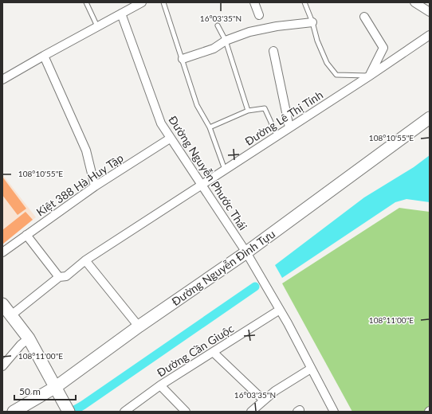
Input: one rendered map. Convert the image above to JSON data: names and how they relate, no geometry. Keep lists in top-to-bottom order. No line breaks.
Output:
{"streets":{"street":["Đường Lê Thị Tính","Đường Nguyễn Phước Thái","Kiệt 388 Hà Huy Tập","Đường Nguyễn Đình Tựu","Đường Cần Giuộc"]},"crossings":[["Đường Lê Thị Tính","Đường Nguyễn Phước Thái"],["Đường Nguyễn Phước Thái","Kiệt 388 Hà Huy Tập"],["Đường Nguyễn Phước Thái","Đường Nguyễn Đình Tựu"],["Đường Nguyễn Phước Thái","Đường Cần Giuộc"]],"scale_bar":"50 m","coordinates":["16°03'35\"N","108°10'55\"E","108°11'00\"E"]}
